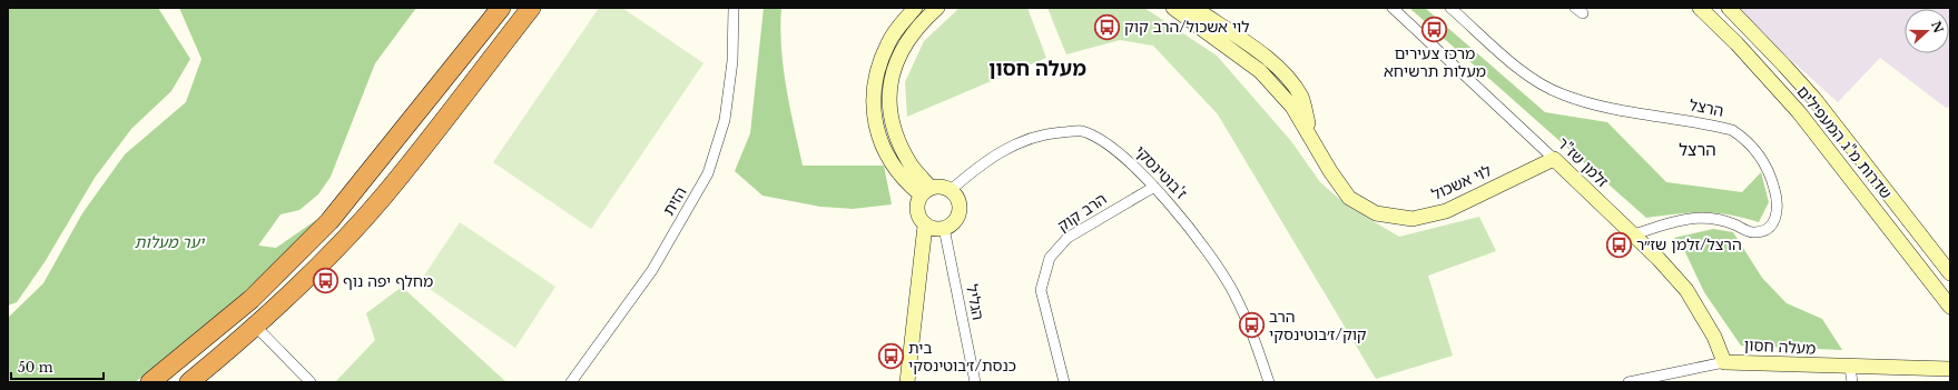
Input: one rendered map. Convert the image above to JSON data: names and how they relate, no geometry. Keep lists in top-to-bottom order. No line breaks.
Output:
{"streets":{"street":["הרצל","שדרות מ\"ג המעפילים","זלמן שז\"ר","ז'בוטינסקי","לוי אשכול","הזית","הרב קוק","הגליל","מעלה חסון"]},"crossings":[["הרצל","זלמן שז\"ר"],["זלמן שז\"ר","לוי אשכול"],["זלמן שז\"ר","מעלה חסון"],["ז'בוטינסקי","הרב קוק"],["ז'בוטינסקי","הגליל"]],"districts":["מעלה חסון","הרצל"],"parks":["יער מעלות"],"places":{"bus stop":["לוי אשכול/הרב קוק","מרכז צעירים מעלות תרשיחא","הרצל/זלמן שז״ר","מחלף יפה נוף","הרב קוק/ז׳בוטינסקי","בית כנסת/ז׳בוטינסקי"]},"scale_bar":"50 m","north":"right"}
